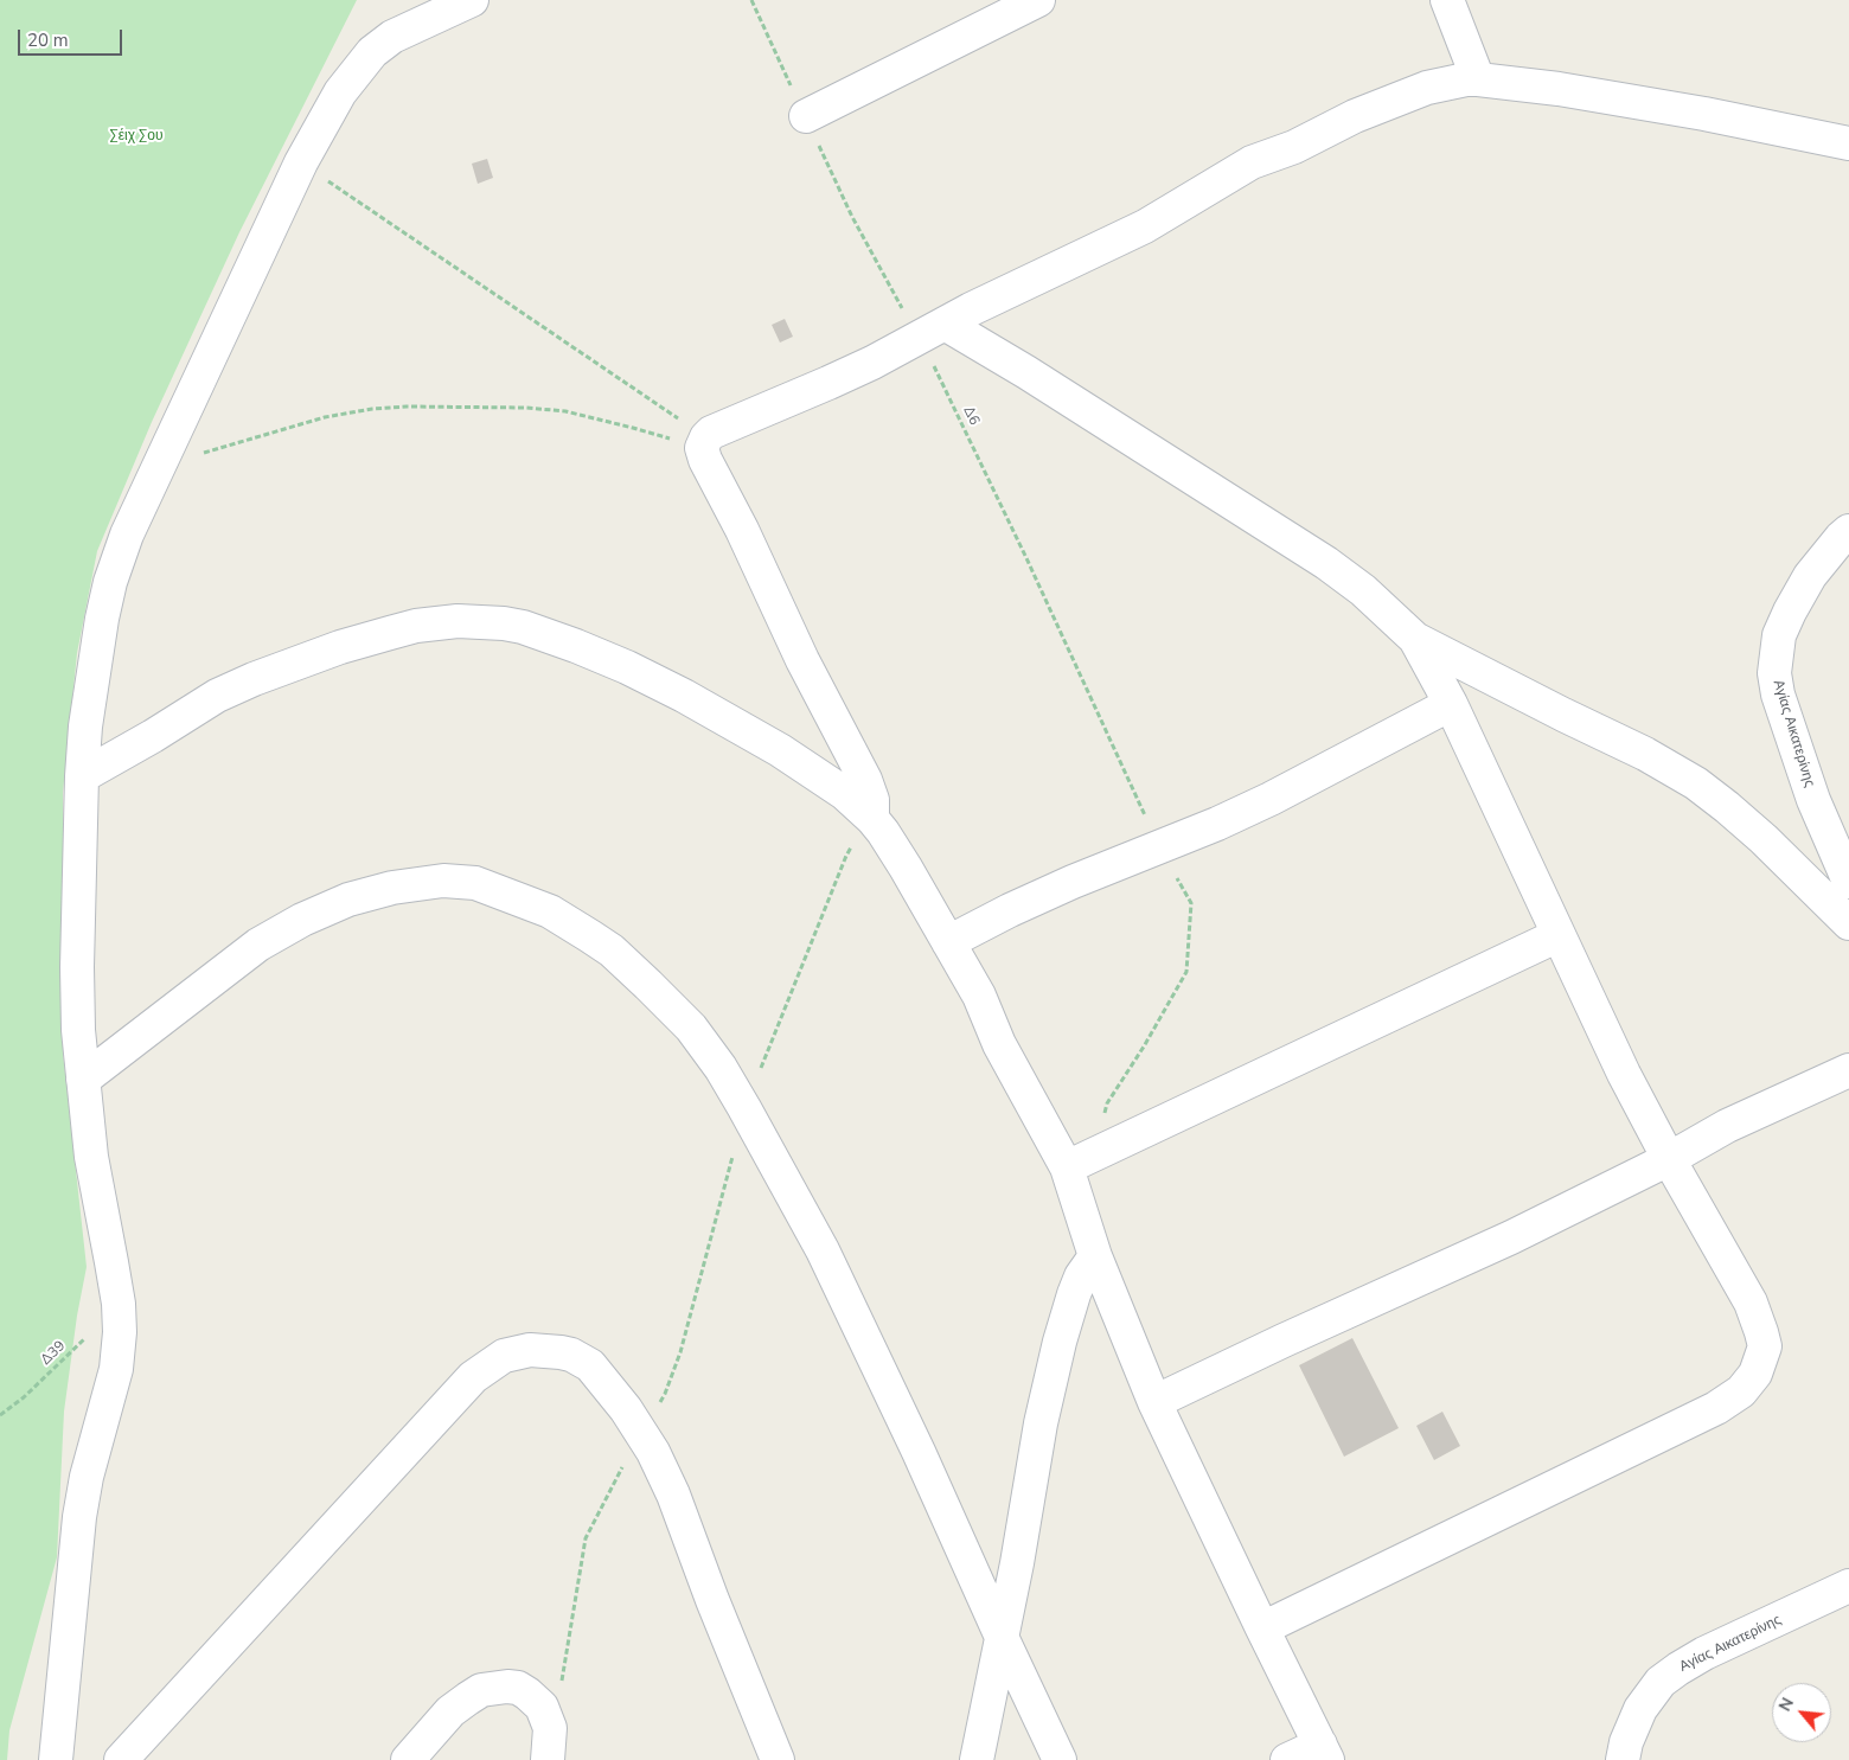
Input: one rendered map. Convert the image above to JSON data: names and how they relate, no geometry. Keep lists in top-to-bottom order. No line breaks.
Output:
{"streets":{"street":["Αγίας Αικατερίνης"],"path":["Δ6","Δ39"]},"parks":["Σέιχ Σου"],"scale_bar":"20 m","north":"top left"}
